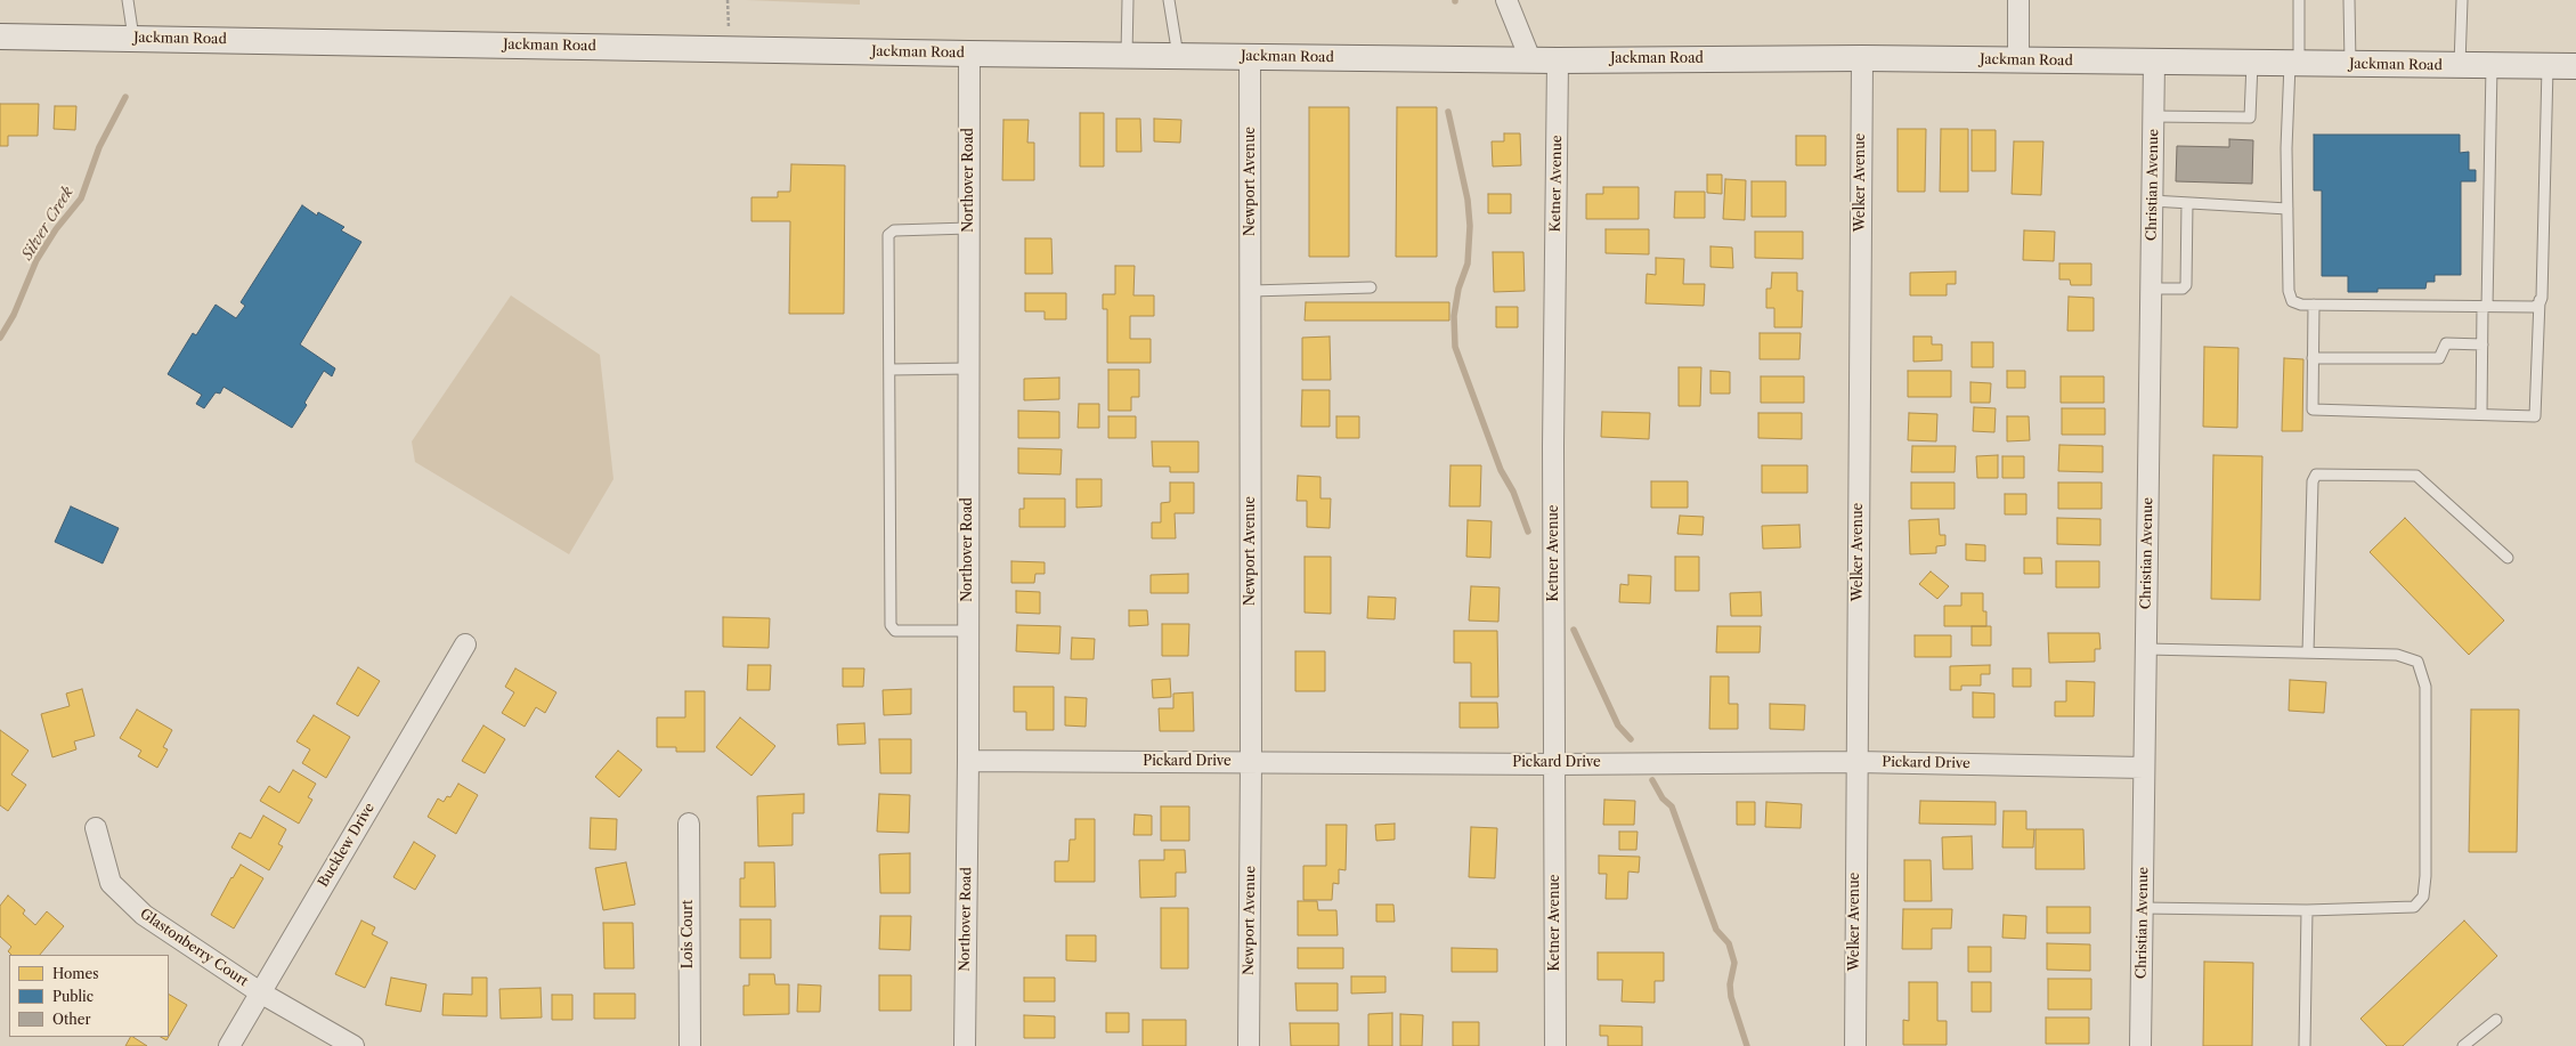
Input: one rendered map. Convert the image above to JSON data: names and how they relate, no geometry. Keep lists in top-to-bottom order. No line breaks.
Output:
{"streets":{"main road":["Jackman Road"],"street":["Northover Road","Newport Avenue","Welker Avenue","Ketner Avenue","Christian Avenue","Pickard Drive","Bucklew Drive","Lois Court","Glastonberry Court"]},"crossings":[["Jackman Road","Northover Road"],["Jackman Road","Newport Avenue"],["Jackman Road","Welker Avenue"],["Jackman Road","Ketner Avenue"],["Jackman Road","Christian Avenue"],["Northover Road","Pickard Drive"],["Newport Avenue","Pickard Drive"],["Welker Avenue","Pickard Drive"],["Ketner Avenue","Pickard Drive"],["Christian Avenue","Pickard Drive"],["Bucklew Drive","Glastonberry Court"]],"water":["Silver Creek"],"legend":["Homes","Public","Other"]}
